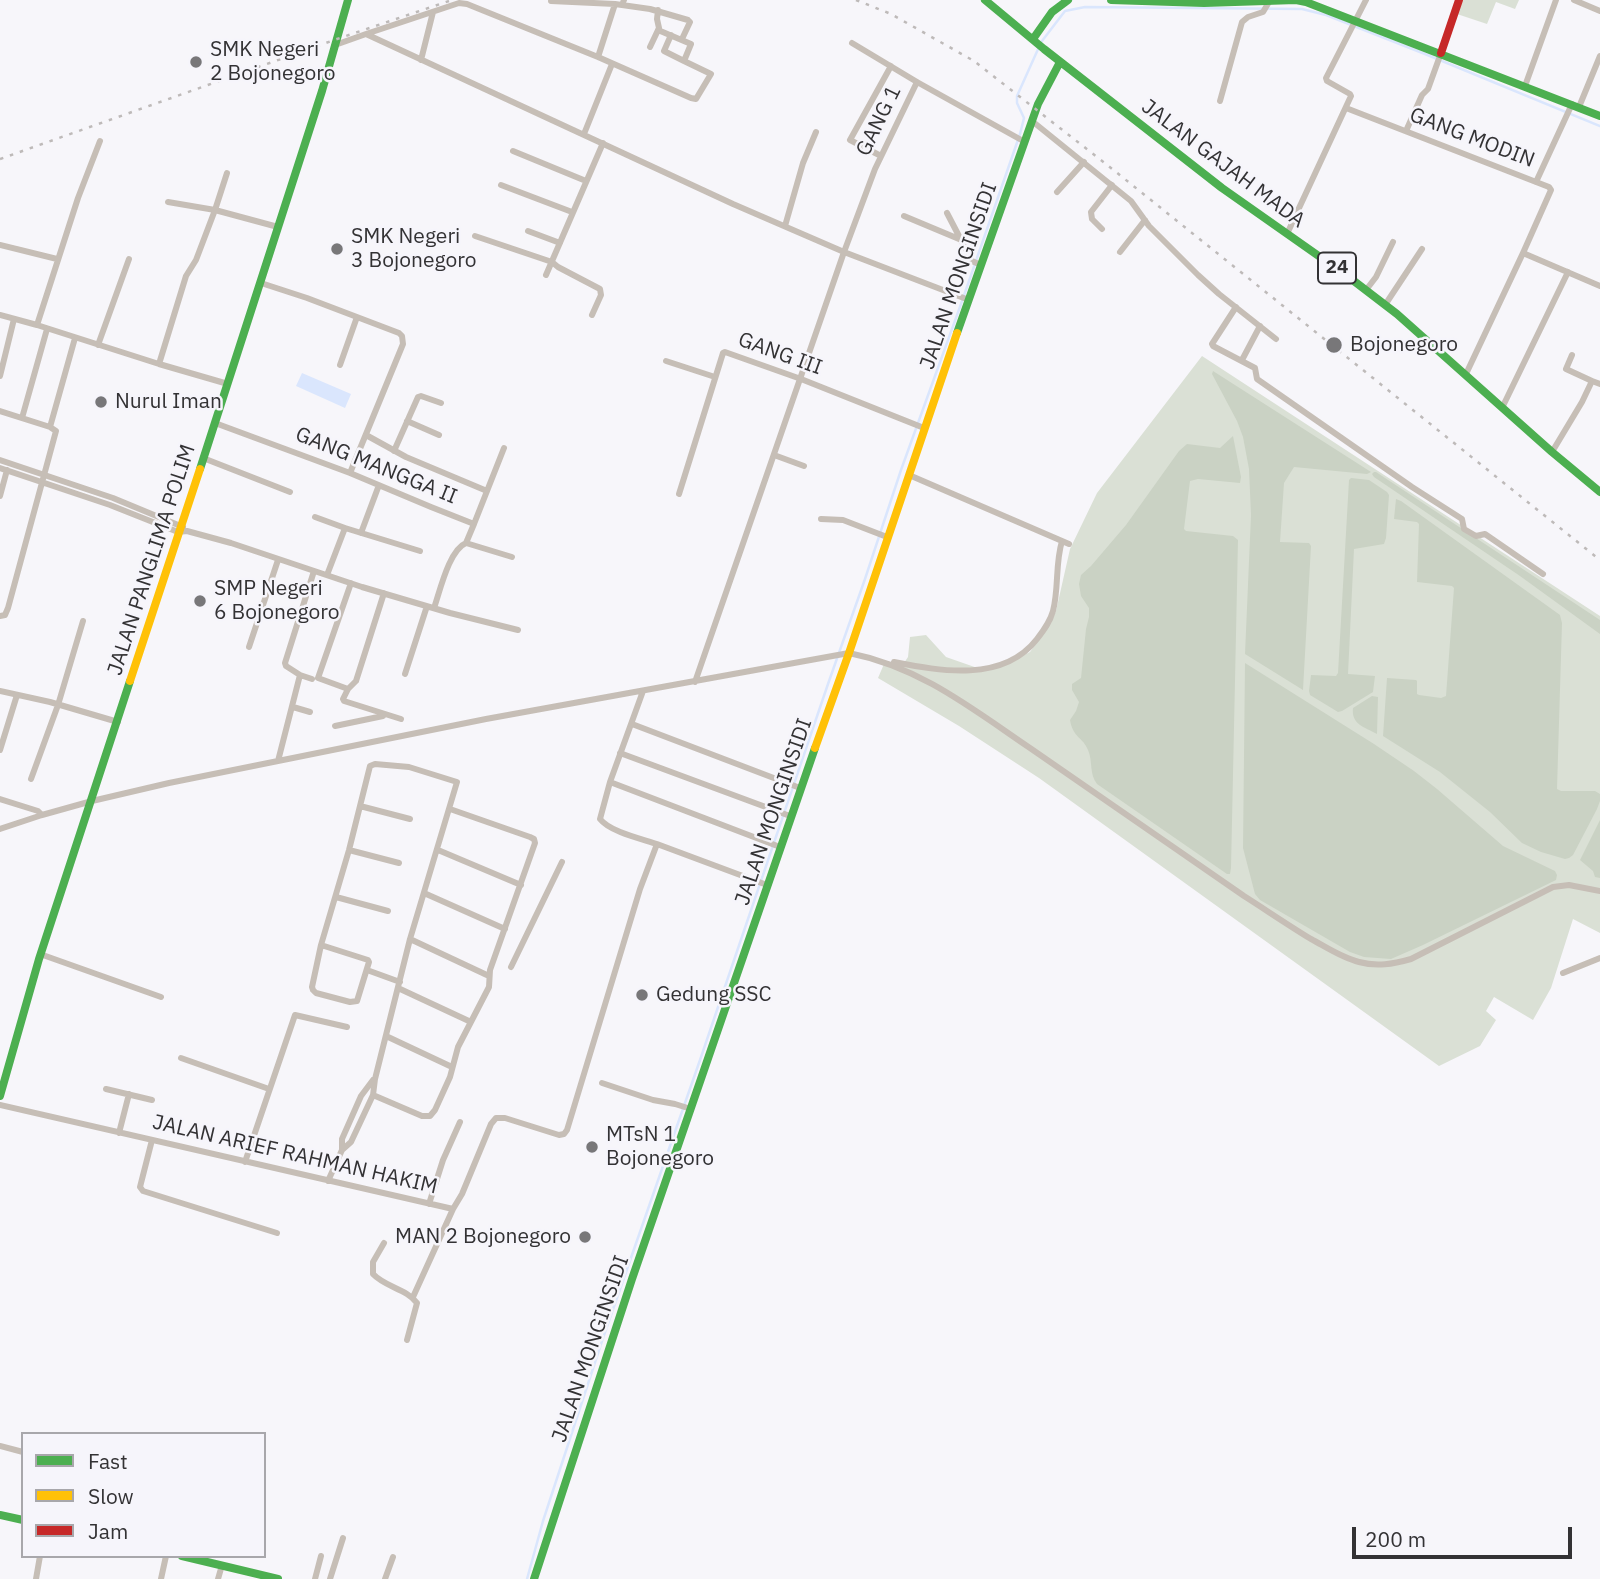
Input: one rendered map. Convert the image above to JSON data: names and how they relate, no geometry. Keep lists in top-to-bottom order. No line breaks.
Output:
{"streets":{"main road":["JALAN GAJAH MADA","24","JALAN MONGINSIDI","JALAN PANGLIMA POLIM"],"street":["GANG 1","GANG MODIN","GANG III","GANG MANGGA II","JALAN ARIEF RAHMAN HAKIM"]},"crossings":[["GANG 1","JALAN MONGINSIDI"],["GANG 1","GANG III"],["GANG MODIN","JALAN GAJAH MADA"],["JALAN GAJAH MADA","JALAN MONGINSIDI"],["JALAN MONGINSIDI","GANG III"],["GANG MANGGA II","JALAN PANGLIMA POLIM"]],"places":["SMK Negeri 2 Bojonegoro","SMK Negeri 3 Bojonegoro","Bojonegoro","Nurul Iman","SMP Negeri 6 Bojonegoro","Gedung SSC","MTsN 1 Bojonegoro","MAN 2 Bojonegoro"],"legend":["Fast","Slow","Jam"],"scale_bar":"200 m"}
